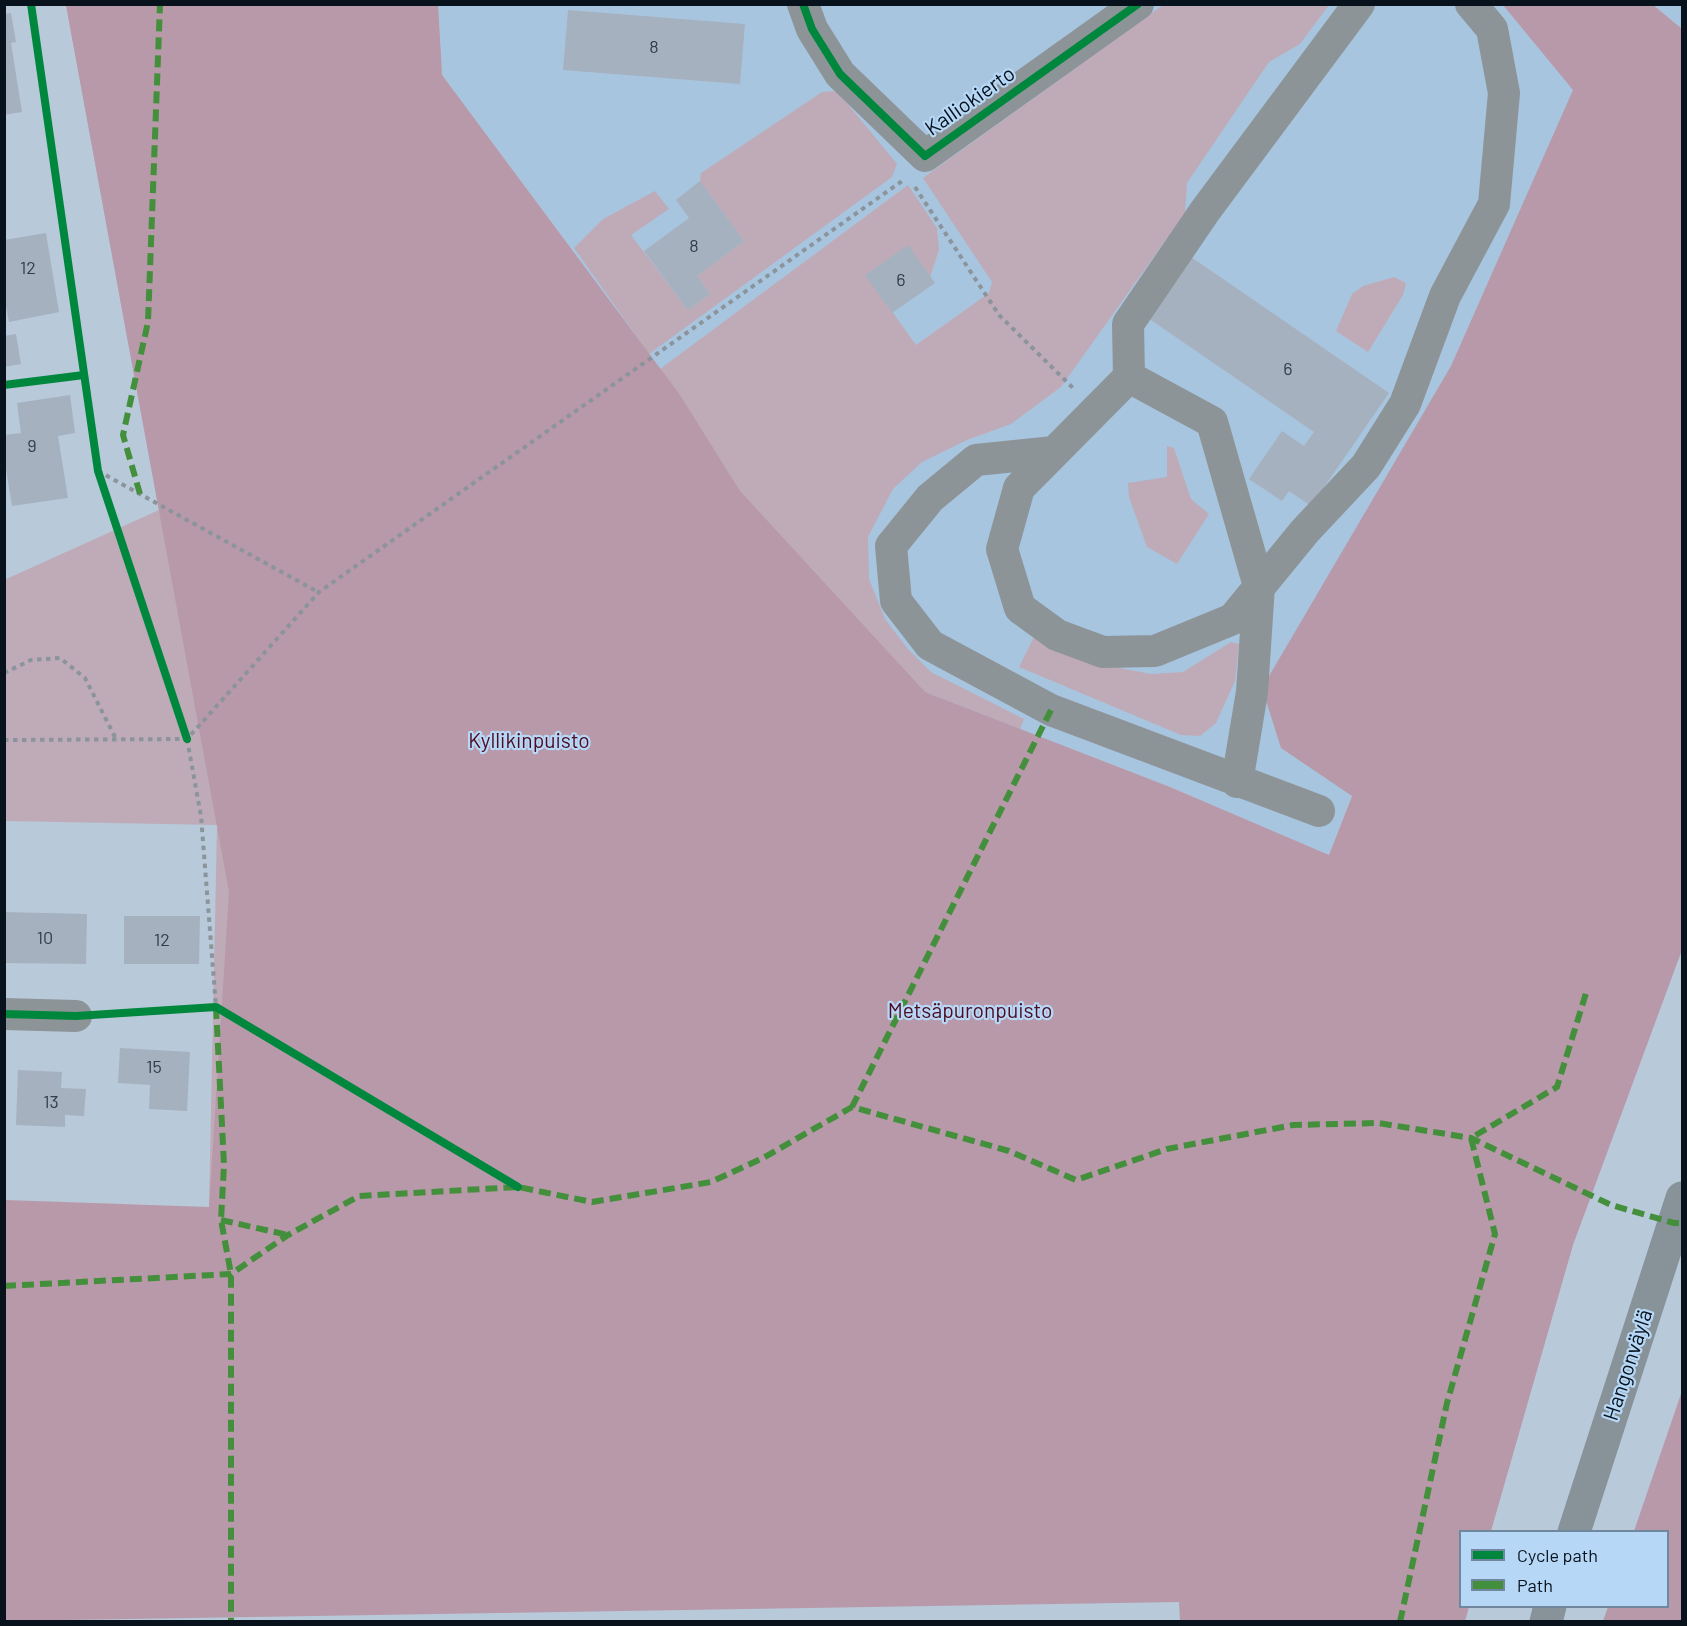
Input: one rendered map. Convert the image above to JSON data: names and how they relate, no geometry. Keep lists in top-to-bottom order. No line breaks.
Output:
{"streets":{"highway":["Hangonväylä"],"street":["Kalliokierto"]},"parks":["Kyllikinpuisto","Metsäpuronpuisto"],"house_numbers":["8","8","12","6","6","9","10","12","15","13"],"legend":["Cycle path","Path"]}
